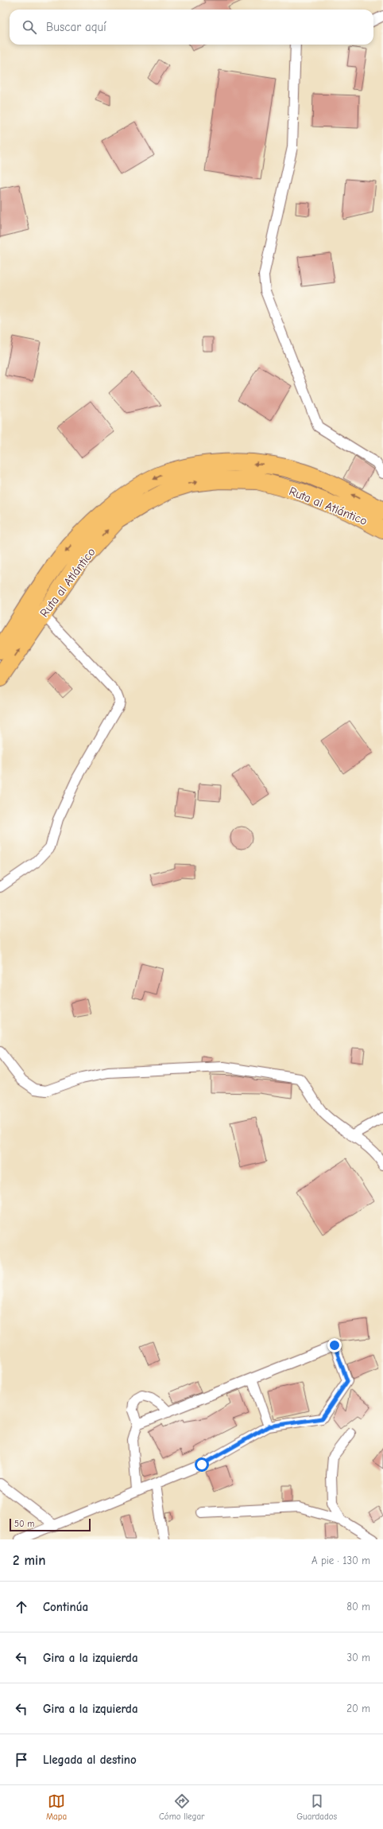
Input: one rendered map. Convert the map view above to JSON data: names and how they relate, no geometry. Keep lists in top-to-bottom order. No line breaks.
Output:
{"streets":{"highway":["Ruta al Atlántico"]},"scale_bar":"50 m","page":{"search":"Buscar aquí","scale":"50 m","heading":["2 min","A pie · 130 m"],"list":[["Continúa","80 m"],["Gira a la izquierda","30 m"],["Gira a la izquierda","20 m"],"Llegada al destino"],"nav":["Mapa","Cómo llegar","Guardados"]}}
